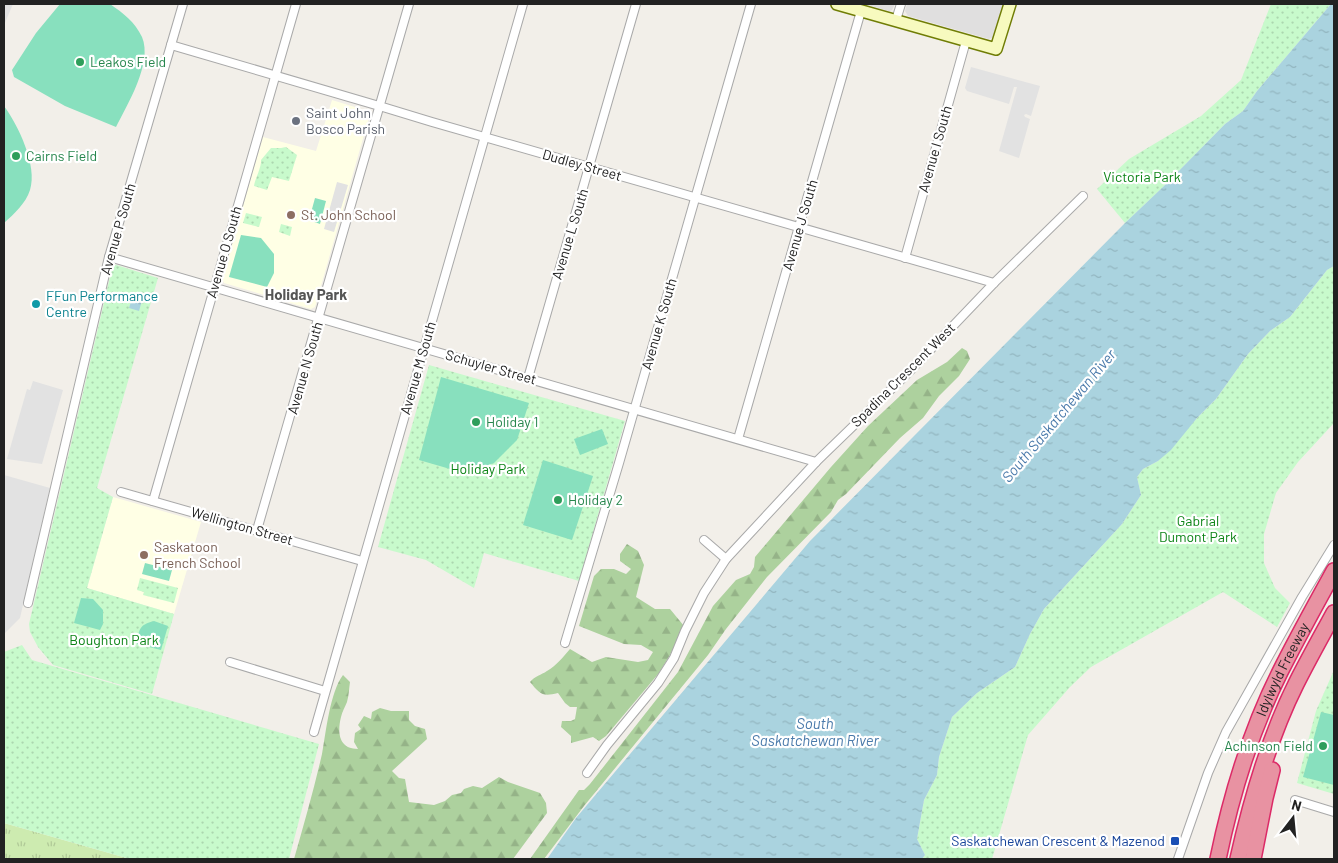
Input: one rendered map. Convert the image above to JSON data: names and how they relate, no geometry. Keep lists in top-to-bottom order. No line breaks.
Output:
{"streets":{"highway":["Idylwyld Freeway"],"street":["Avenue I South","Dudley Street","Avenue J South","Avenue P South","Avenue L South","Avenue O South","Avenue K South","Schuyler Street","Avenue N South","Avenue M South","Spadina Crescent West","Wellington Street"]},"crossings":[["Avenue I South","Dudley Street"],["Dudley Street","Avenue J South"],["Dudley Street","Avenue P South"],["Dudley Street","Avenue L South"],["Dudley Street","Avenue O South"],["Dudley Street","Avenue K South"],["Dudley Street","Avenue N South"],["Dudley Street","Avenue M South"],["Dudley Street","Spadina Crescent West"],["Avenue J South","Schuyler Street"],["Avenue P South","Schuyler Street"],["Avenue L South","Schuyler Street"],["Avenue O South","Schuyler Street"],["Avenue O South","Wellington Street"],["Avenue K South","Schuyler Street"],["Schuyler Street","Avenue N South"],["Schuyler Street","Avenue M South"],["Schuyler Street","Spadina Crescent West"],["Avenue N South","Wellington Street"],["Avenue M South","Wellington Street"]],"districts":["Holiday Park"],"water":["South Saskatchewan River"],"parks":["Victoria Park","Holiday Park","Gabrial Dumont Park","Boughton Park"],"places":{"other":["Leakos Field","Saint John Bosco Parish","Cairns Field","St. John School","FFun Performance Centre","Holiday 1","Holiday 2","Saskatoon French School","Achinson Field"],"transit":["Saskatchewan Crescent & Mazenod"]},"north":"top"}
